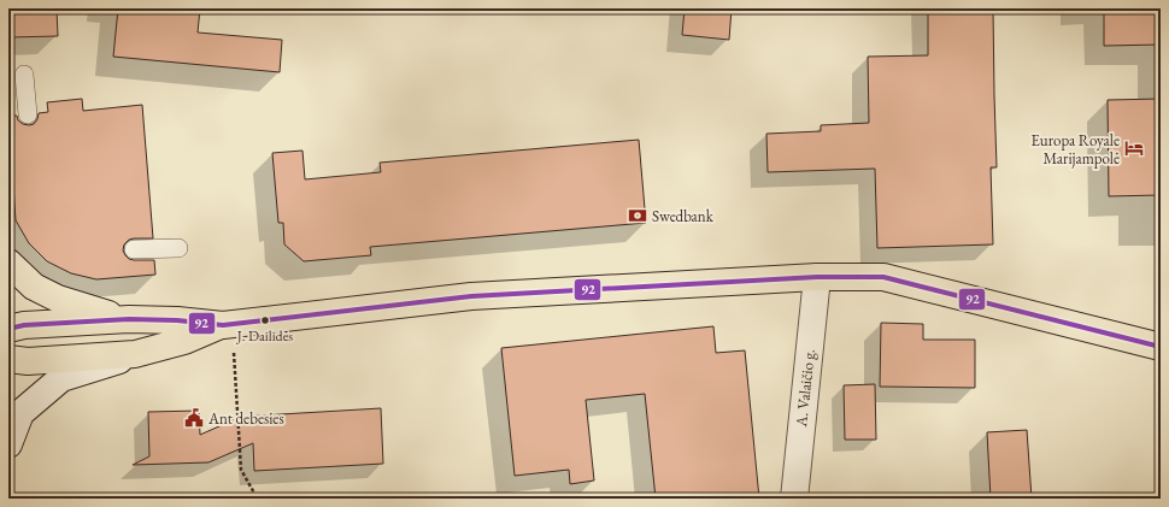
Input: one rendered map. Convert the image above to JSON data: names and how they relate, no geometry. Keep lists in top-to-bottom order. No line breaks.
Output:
{"streets":{"street":["A. Valaičio g."]},"places":{"hotel":["Europa Royale Marijampolė"],"bank":["Swedbank"],"other":["J. Dailidės"],"public building":["Ant debesies"]},"lines":["transit line 92"]}
